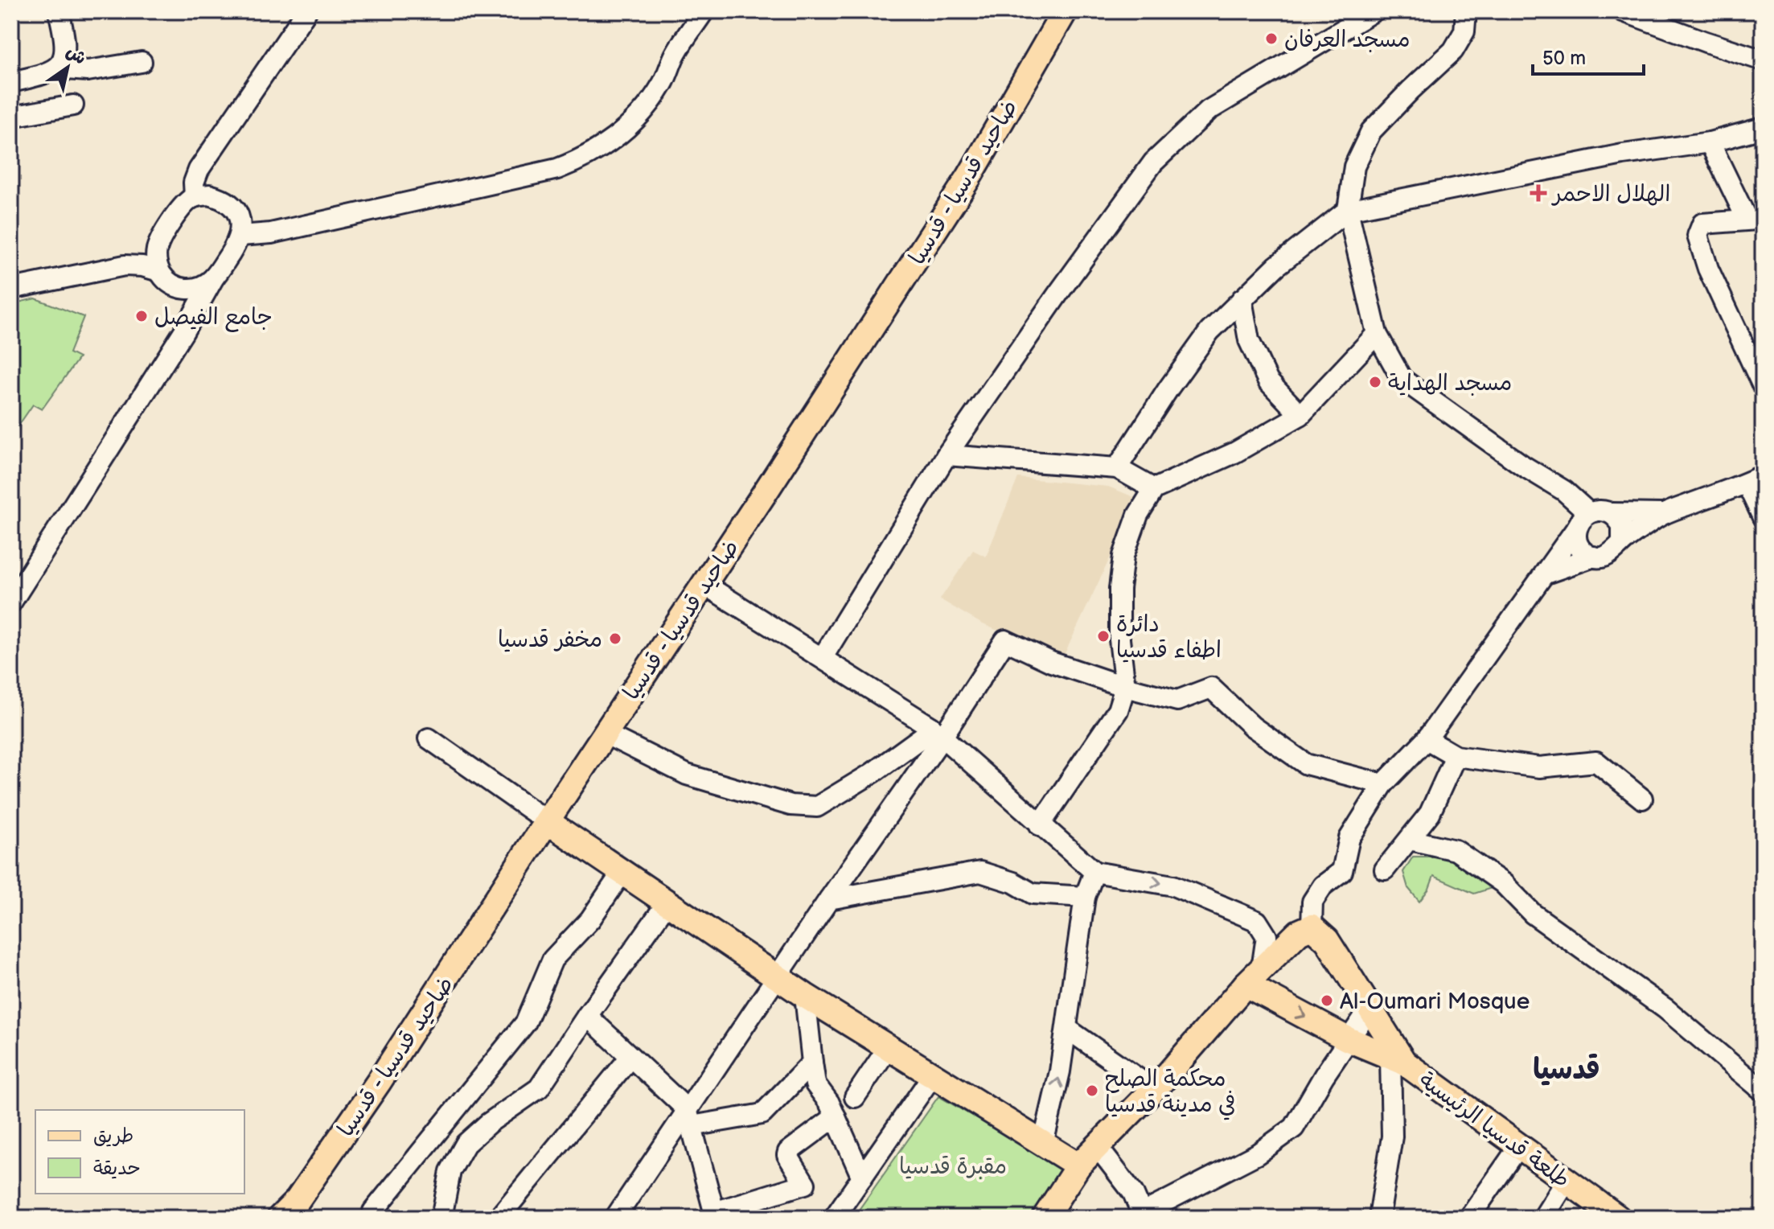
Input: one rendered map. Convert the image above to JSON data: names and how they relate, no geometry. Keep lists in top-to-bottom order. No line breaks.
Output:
{"streets":{"main road":["ضاحيد قدسيا - قدسيا","طلعة قدسيا الرئيسية"]},"districts":["قدسيا"],"parks":["مقبرة قدسيا"],"places":{"other":["مسجد العرفان","جامع الفيصل","مسجد الهداية","دائرة اطفاء قدسيا","مخفر قدسيا","Al-Oumari Mosque","محكمة الصلح في مدينة قدسيا"],"health":["الهلال الاحمر"]},"legend":["طريق","حديقة"],"scale_bar":"50 m","north":"top right"}
